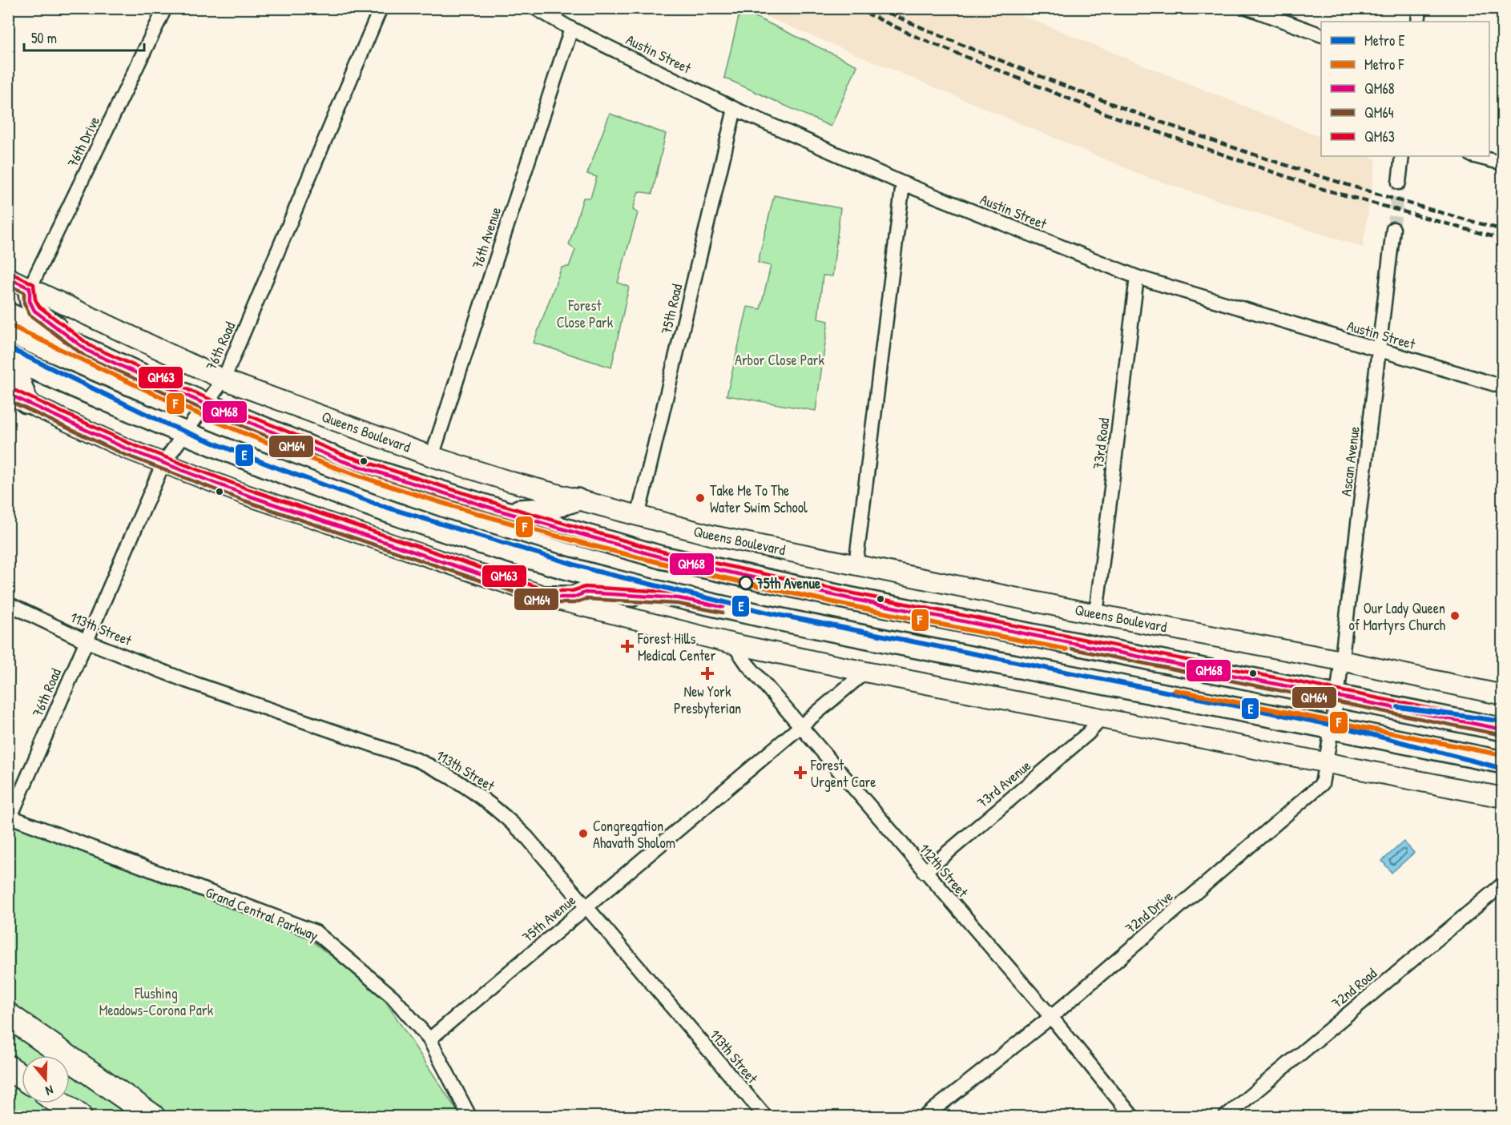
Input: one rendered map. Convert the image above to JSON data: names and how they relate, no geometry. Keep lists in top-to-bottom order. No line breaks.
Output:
{"streets":{"street":["Austin Street","76th Drive","76th Avenue","75th Road","76th Road","Queens Boulevard","73rd Road","Ascan Avenue","113th Street","73rd Avenue","112th Street","72nd Drive","Grand Central Parkway","75th Avenue","72nd Road"]},"crossings":[["Austin Street","76th Avenue"],["Austin Street","75th Road"],["Austin Street","73rd Road"],["Austin Street","Ascan Avenue"],["76th Drive","Queens Boulevard"],["76th Avenue","Queens Boulevard"],["75th Road","Queens Boulevard"],["76th Road","Queens Boulevard"],["76th Road","113th Street"],["76th Road","Grand Central Parkway"],["Queens Boulevard","73rd Road"],["Queens Boulevard","Ascan Avenue"],["Ascan Avenue","72nd Drive"],["113th Street","75th Avenue"],["73rd Avenue","112th Street"],["112th Street","72nd Drive"],["112th Street","75th Avenue"],["Grand Central Parkway","75th Avenue"]],"parks":["Forest Close Park","Arbor Close Park","Flushing Meadows-Corona Park"],"places":{"other":["Take Me To The Water Swim School","75th Avenue","Our Lady Queen of Martyrs Church","Congregation Ahavath Sholom"],"health":["Forest Hills Medical Center","New York Presbyterian","Forest Urgent Care"]},"lines":["transit line QM63","transit line QM68","transit line QM64","metro line F","metro line E"],"legend":["Metro E","Metro F","QM68","QM64","QM63"],"scale_bar":"50 m","north":"bottom"}
